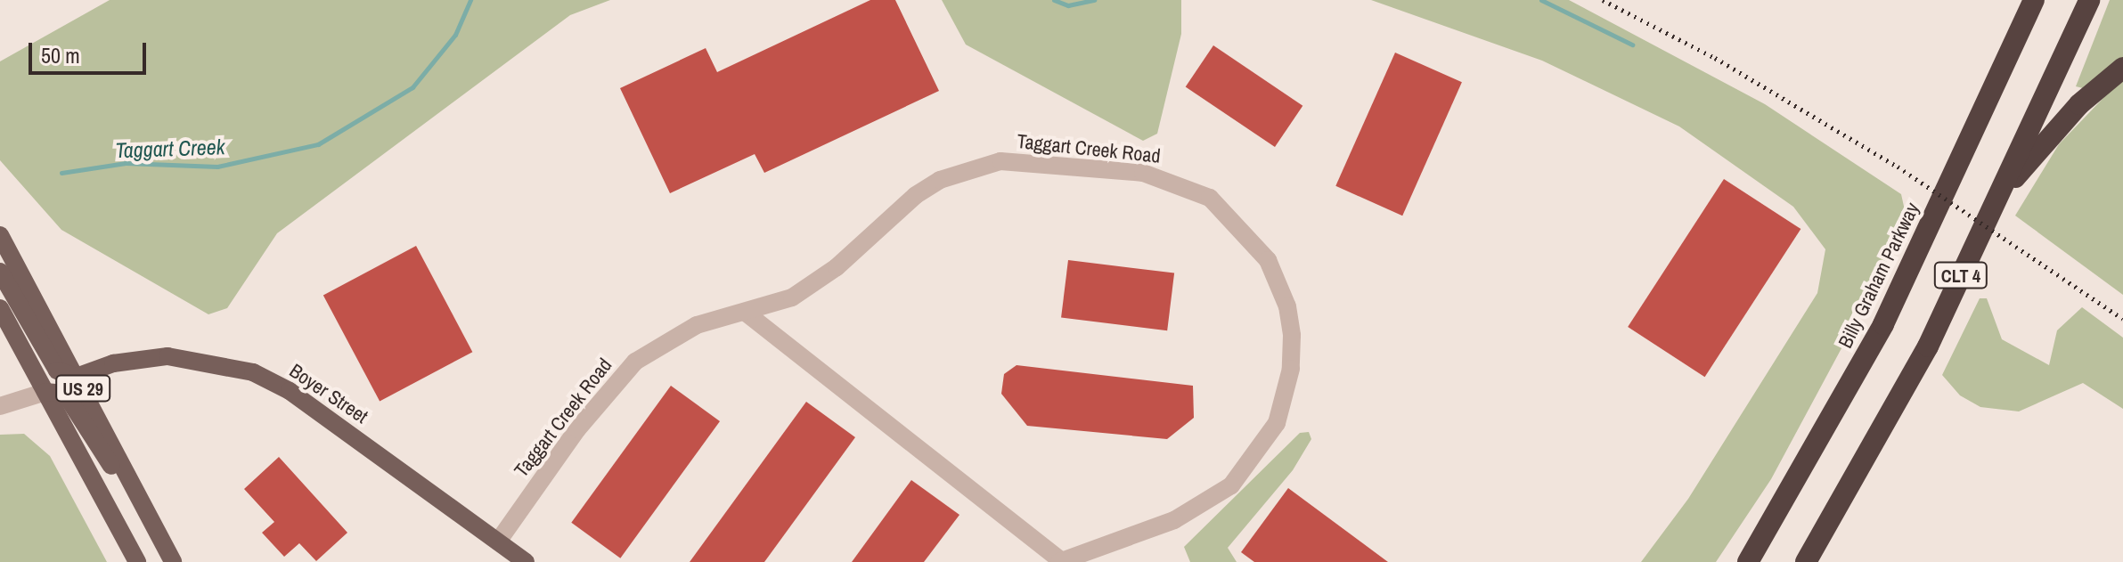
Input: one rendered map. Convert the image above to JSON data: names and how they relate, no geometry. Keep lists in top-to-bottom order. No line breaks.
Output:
{"streets":{"highway":["Billy Graham Parkway","CLT 4"],"main road":["US 29","Boyer Street"],"street":["Taggart Creek Road"]},"crossings":[["Taggart Creek Road","Boyer Street"],["US 29","Boyer Street"]],"water":["Taggart Creek"],"scale_bar":"50 m"}
